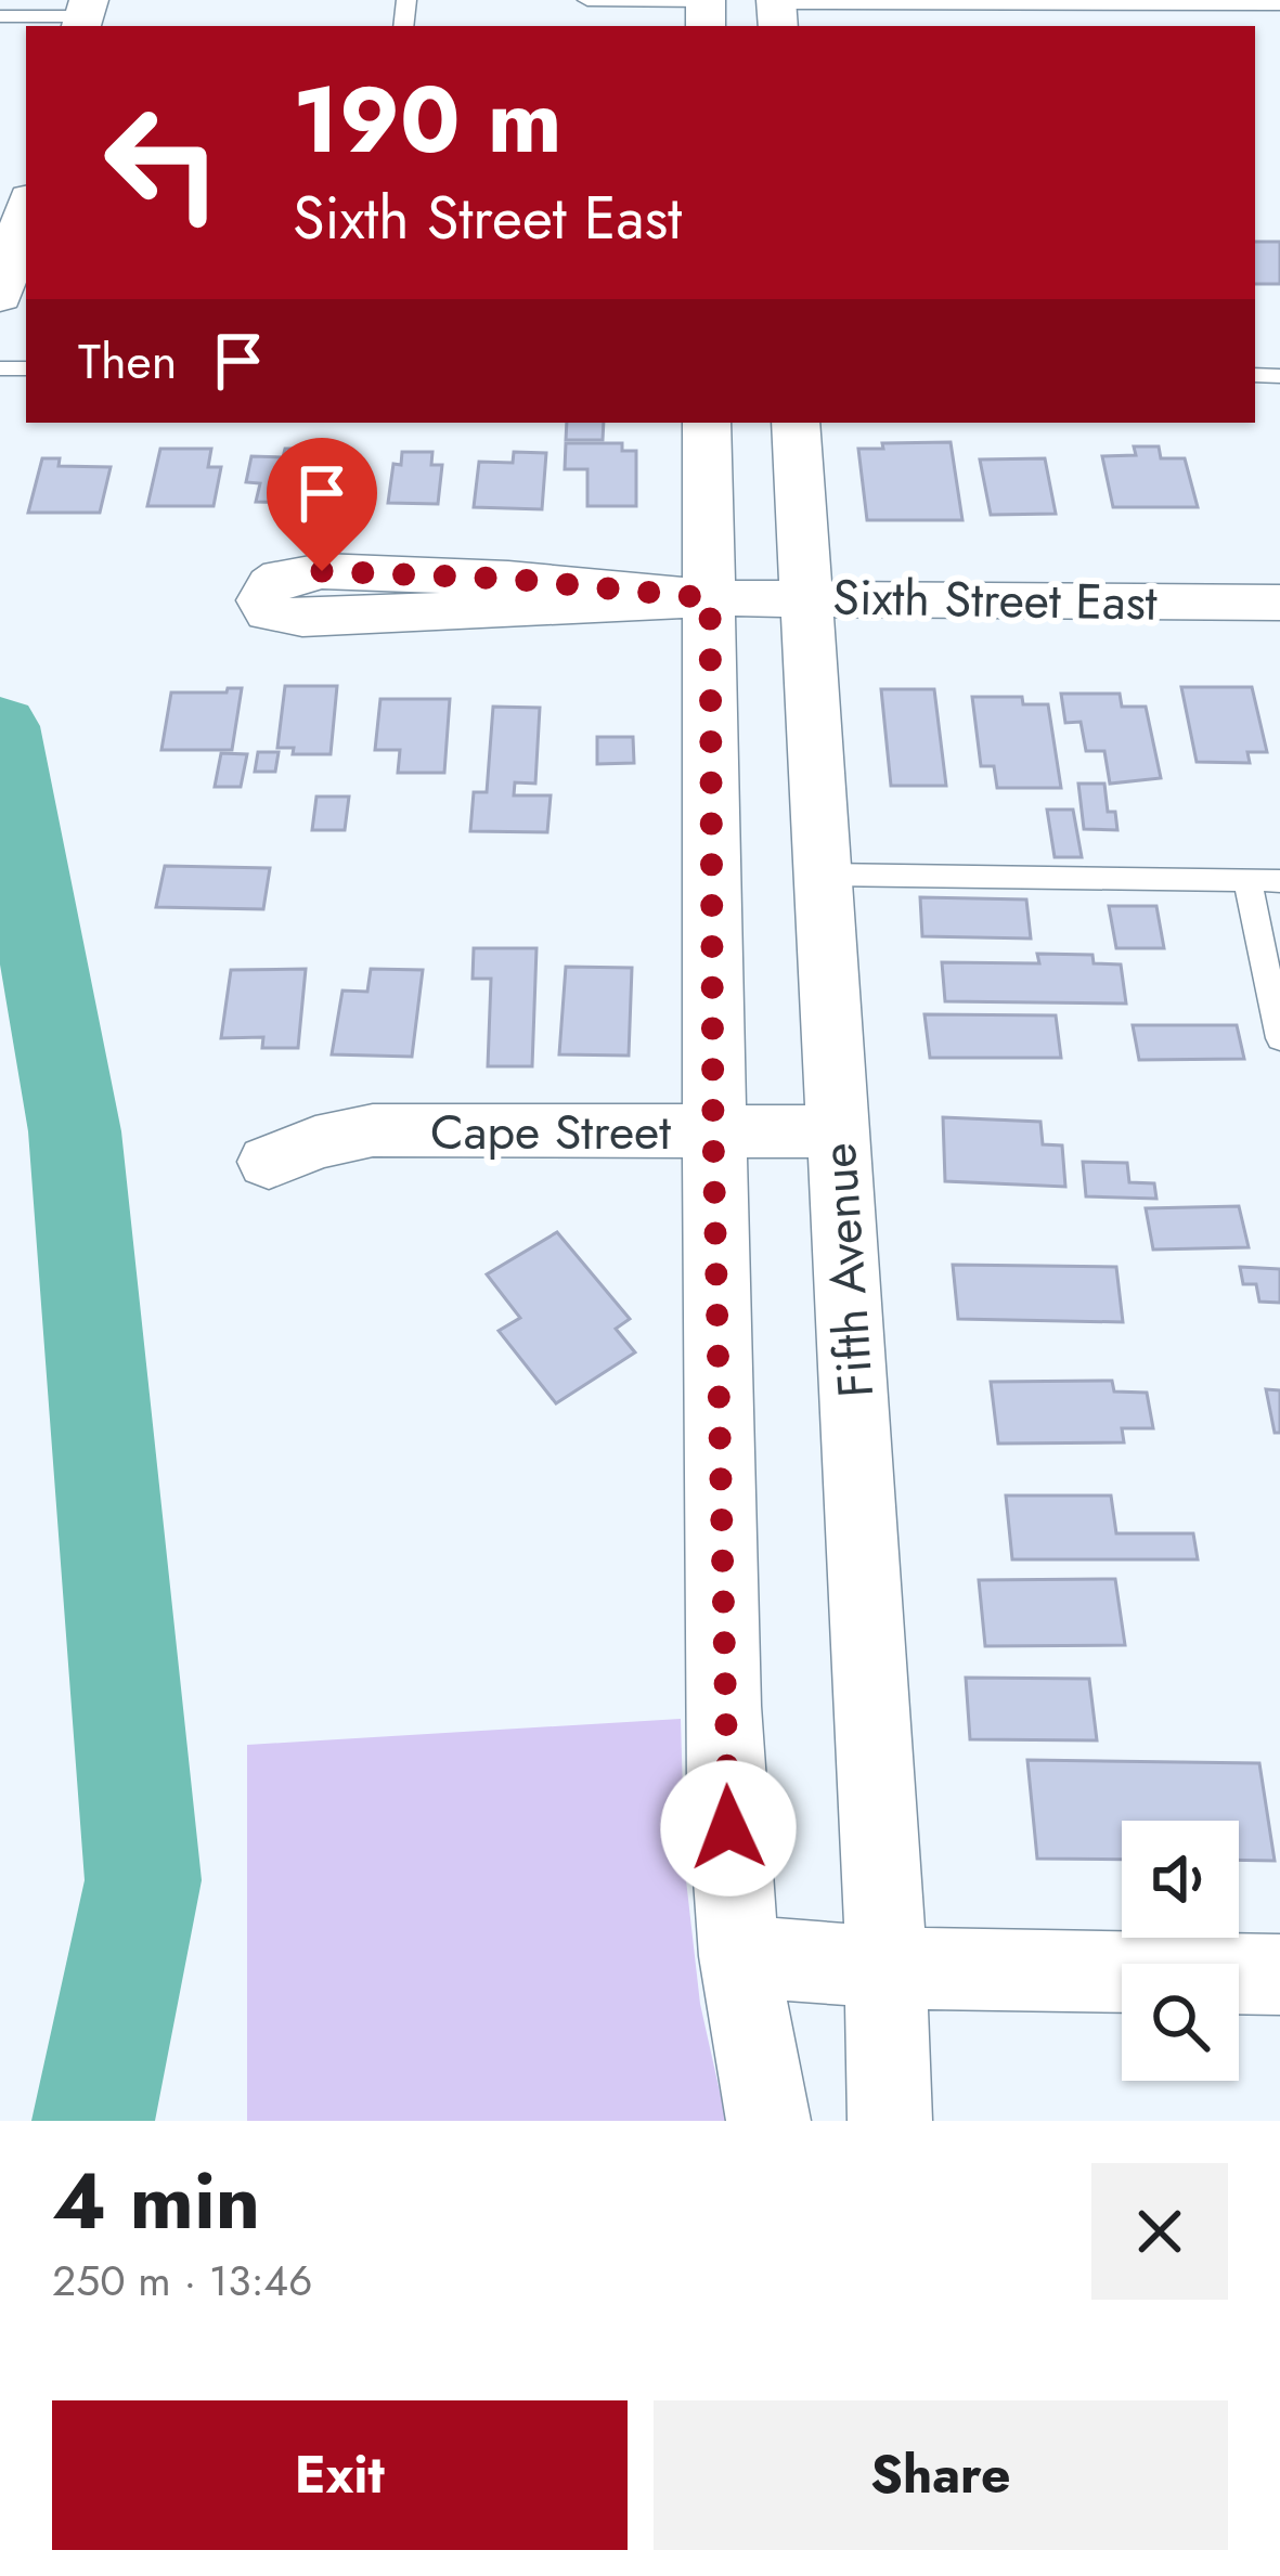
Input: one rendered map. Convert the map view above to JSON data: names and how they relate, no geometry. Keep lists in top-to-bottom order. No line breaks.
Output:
{"streets":{"street":["Sixth Street East","Cape Street","Fifth Avenue"]},"crossings":[["Sixth Street East","Fifth Avenue"],["Cape Street","Fifth Avenue"]],"page":{"turn":["190 m","Sixth Street East"],"then":"Then","heading":["4 min","250 m · 13:46"],"buttons":["Exit","Share"]}}
